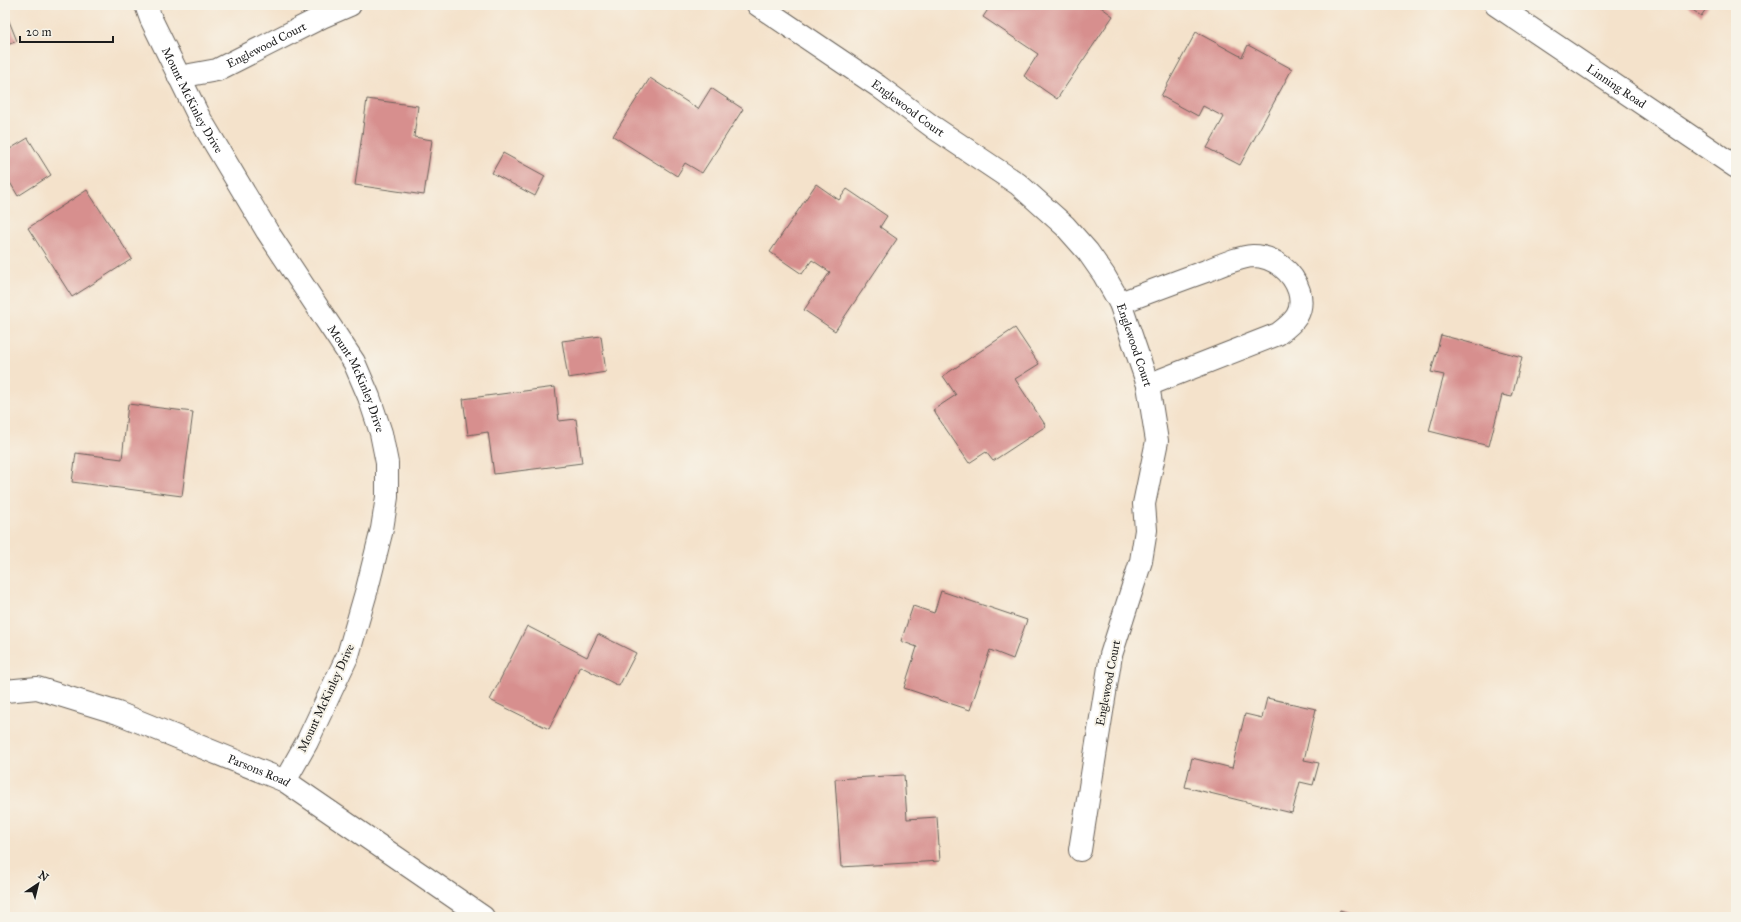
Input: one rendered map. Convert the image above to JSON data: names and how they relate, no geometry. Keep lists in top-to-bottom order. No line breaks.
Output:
{"streets":{"street":["Englewood Court","Linning Road","Mount McKinley Drive","Parsons Road"]},"crossings":[["Englewood Court","Mount McKinley Drive"],["Mount McKinley Drive","Parsons Road"]],"scale_bar":"20 m","north":"top right"}
